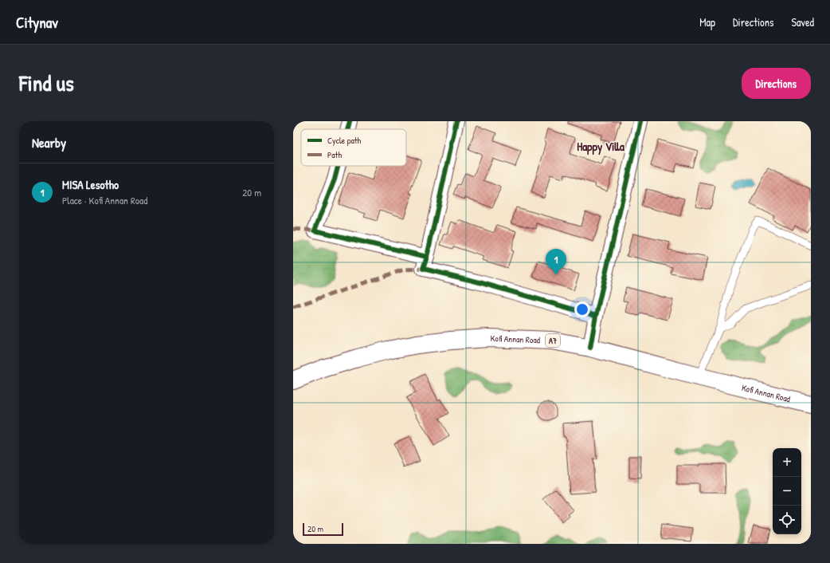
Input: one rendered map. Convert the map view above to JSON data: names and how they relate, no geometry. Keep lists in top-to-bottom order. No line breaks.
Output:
{"streets":{"main road":["Kofi Annan Road","A7"]},"districts":["Happy Villa"],"legend":["Cycle path","Path"],"scale_bar":"20 m","page":{"header":"Citynav","nav":["Map","Directions","Saved"],"title":"Find us","buttons":"Directions","heading":"Nearby","list":[{"mark":"1","name":"MISA Lesotho","note":"Place · Kofi Annan Road","value":"20 m"}],"pins":"1","map_buttons":["+","−"],"scale":"20 m"}}
